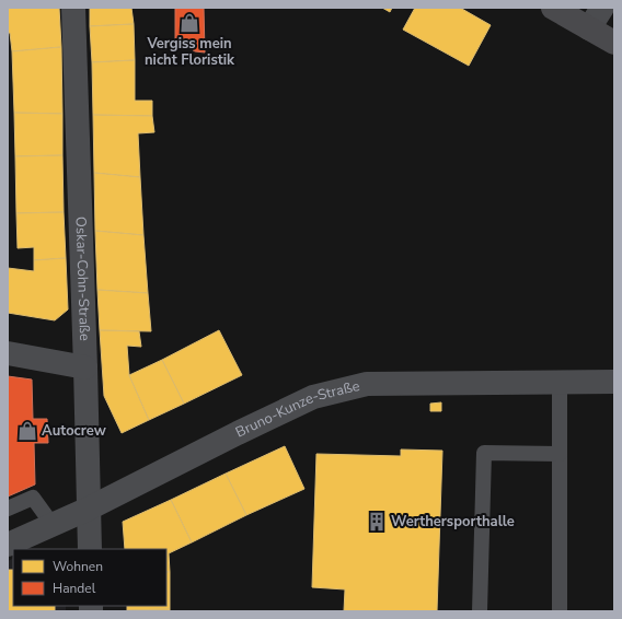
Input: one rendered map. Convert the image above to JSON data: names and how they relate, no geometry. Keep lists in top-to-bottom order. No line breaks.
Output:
{"streets":{"street":["Oskar-Cohn-Straße","Bruno-Kunze-Straße"]},"crossings":[["Oskar-Cohn-Straße","Bruno-Kunze-Straße"]],"places":{"shop":["Vergiss mein nicht Floristik","Autocrew"],"building":["Werthersporthalle"]},"legend":["Wohnen","Handel"]}
